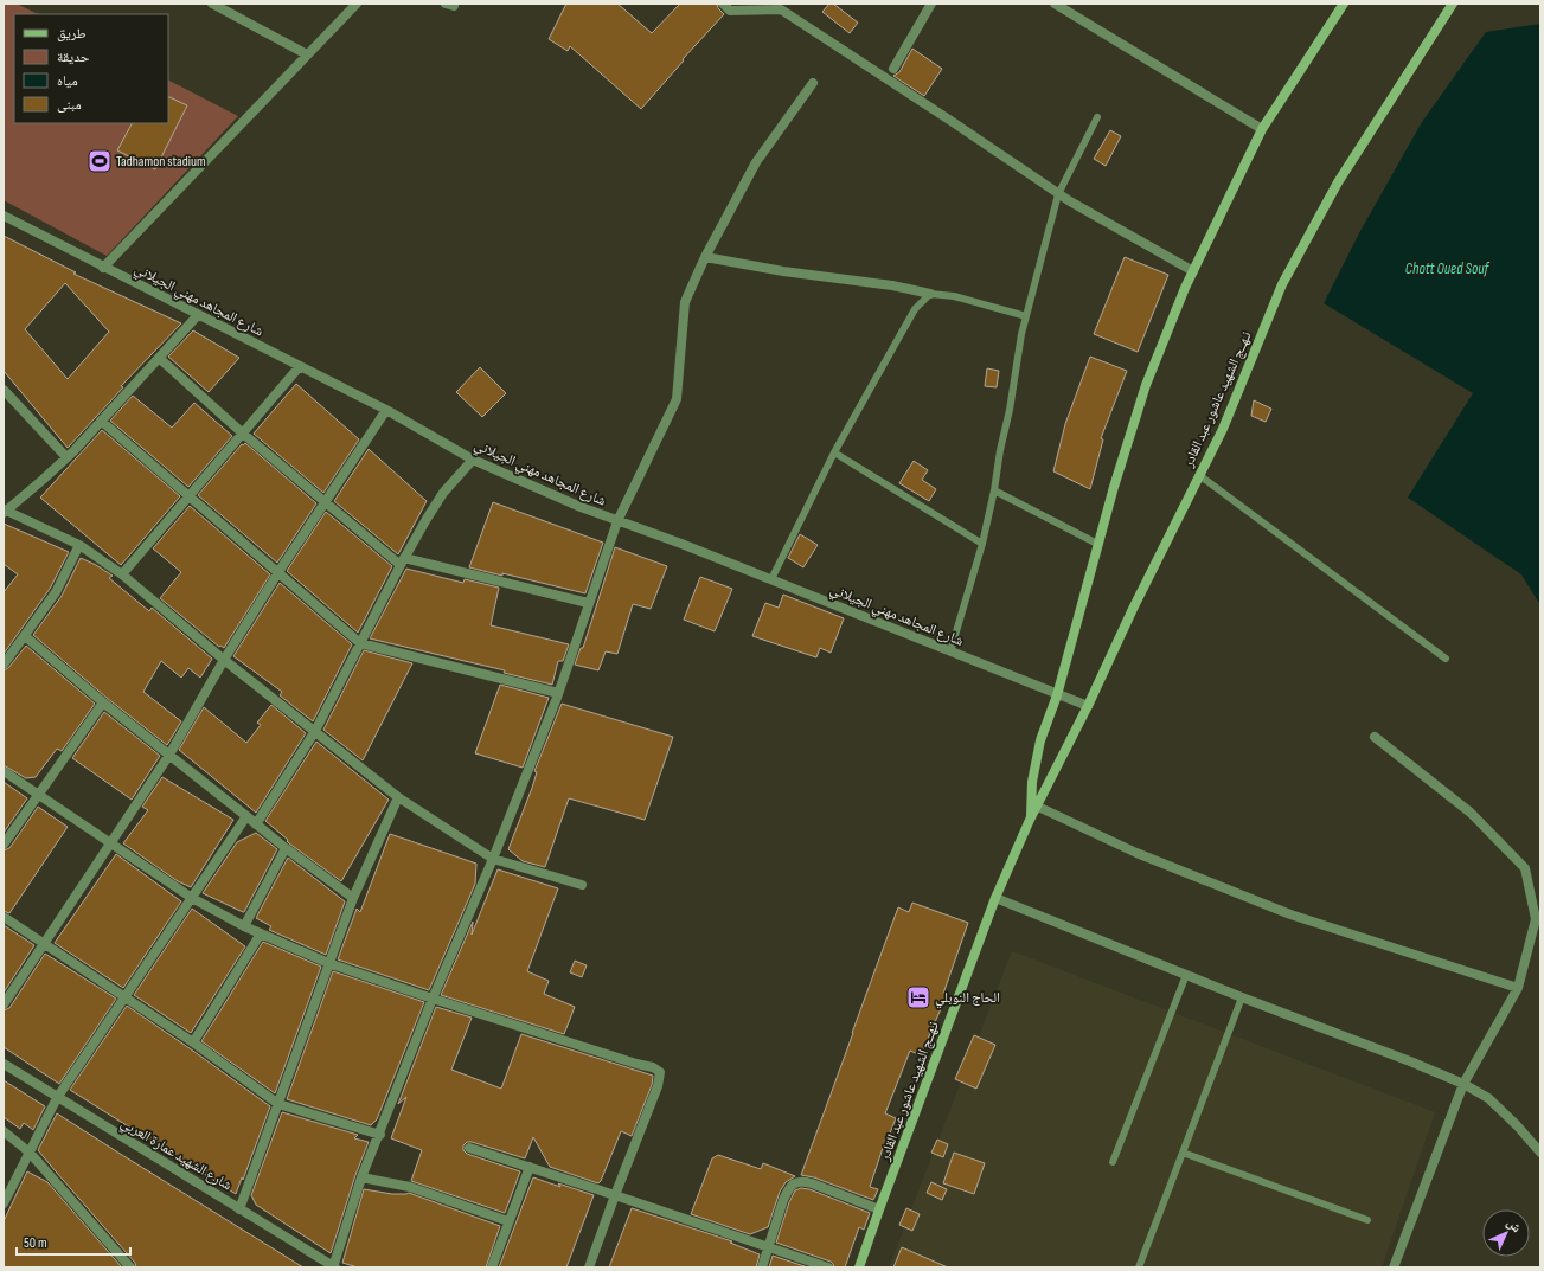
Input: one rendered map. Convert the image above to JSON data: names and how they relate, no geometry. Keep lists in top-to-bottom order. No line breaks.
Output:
{"streets":{"main road":["نـهــج الشهيد عاشور عبد القادر"],"street":["شارع المجاهد مهني الجيلاني","شارع الشهيد عمارة العربي"]},"crossings":[["شارع المجاهد مهني الجيلاني","نـهــج الشهيد عاشور عبد القادر"]],"water":["Chott Oued Souf"],"places":{"sports":["Tadhamon stadium"],"hotel":["الحاج النوبلي"]},"legend":["طريق","حديقة","مياه","مبنى"],"scale_bar":"50 m","north":"top right"}
